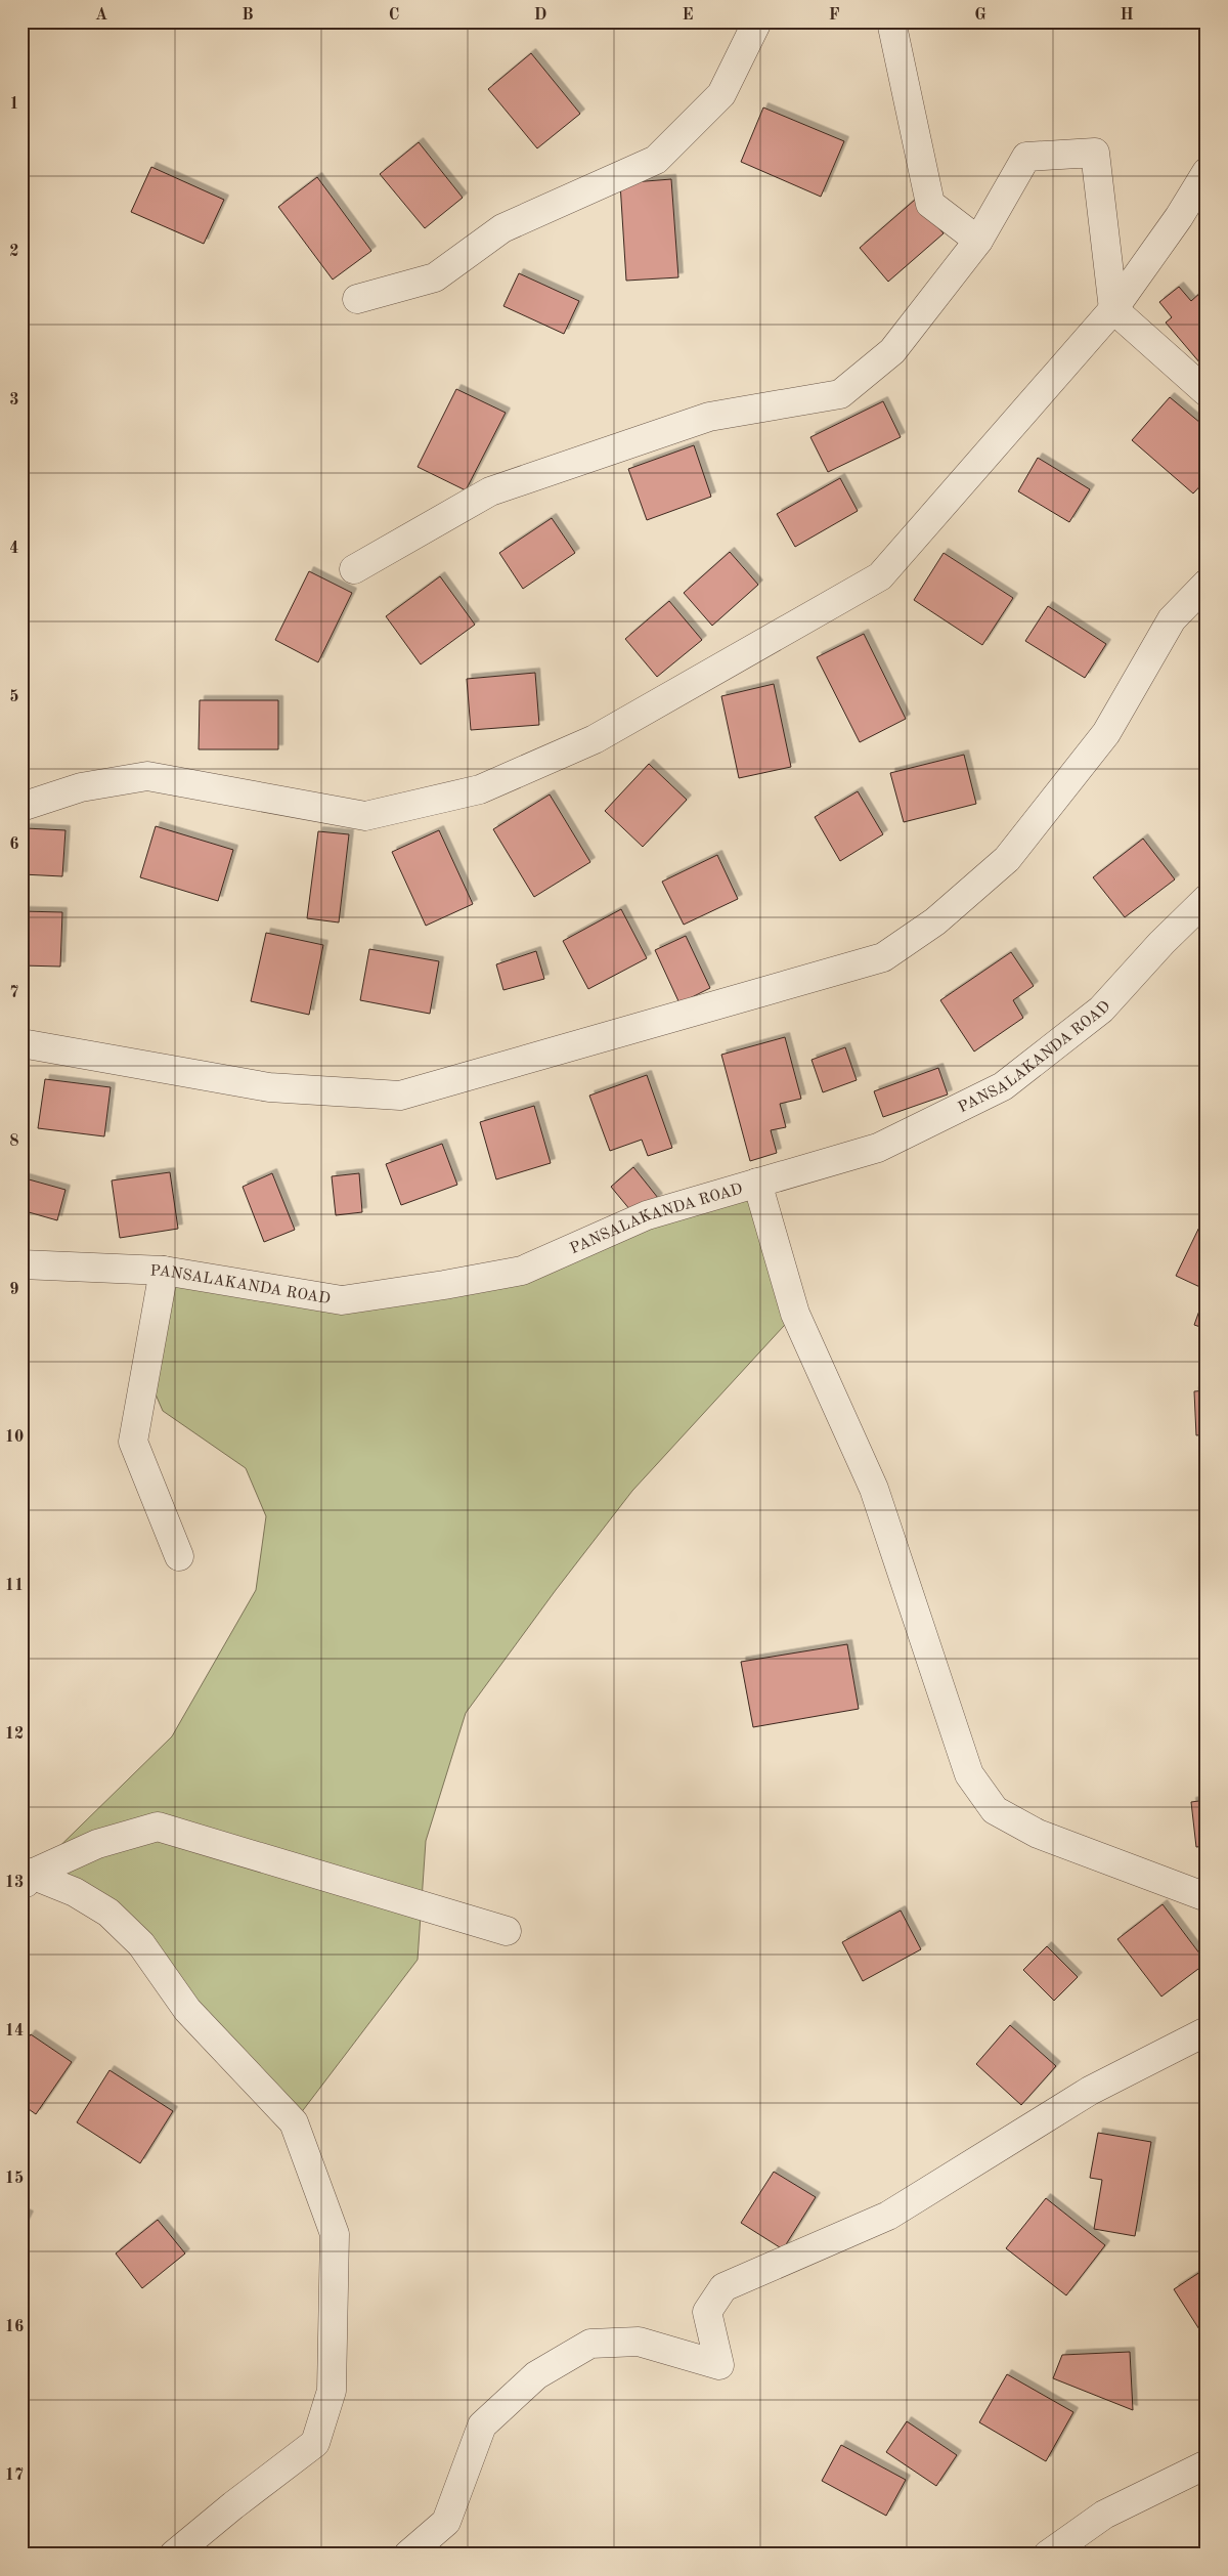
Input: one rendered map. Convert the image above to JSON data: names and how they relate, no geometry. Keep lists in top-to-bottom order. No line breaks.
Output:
{"streets":{"street":["PANSALAKANDA ROAD"]},"grid":{"columns":["A","B","C","D","E","F","G","H"],"rows":["1","2","3","4","5","6","7","8","9","10","11","12","13","14","15","16","17"]}}
